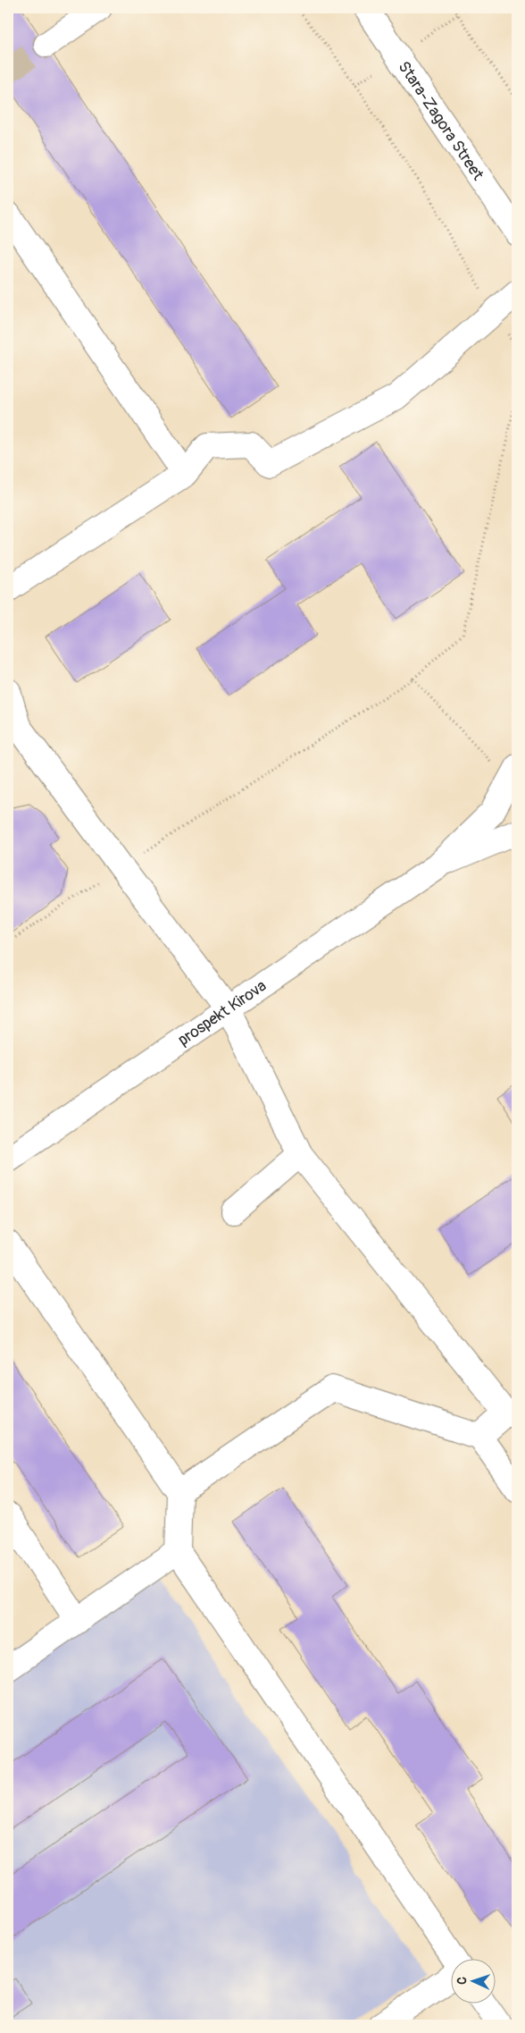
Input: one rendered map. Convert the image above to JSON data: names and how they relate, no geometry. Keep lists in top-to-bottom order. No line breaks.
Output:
{"streets":{"main road":["Stara-Zagora Street","prospekt Kirova"]},"north":"left"}
